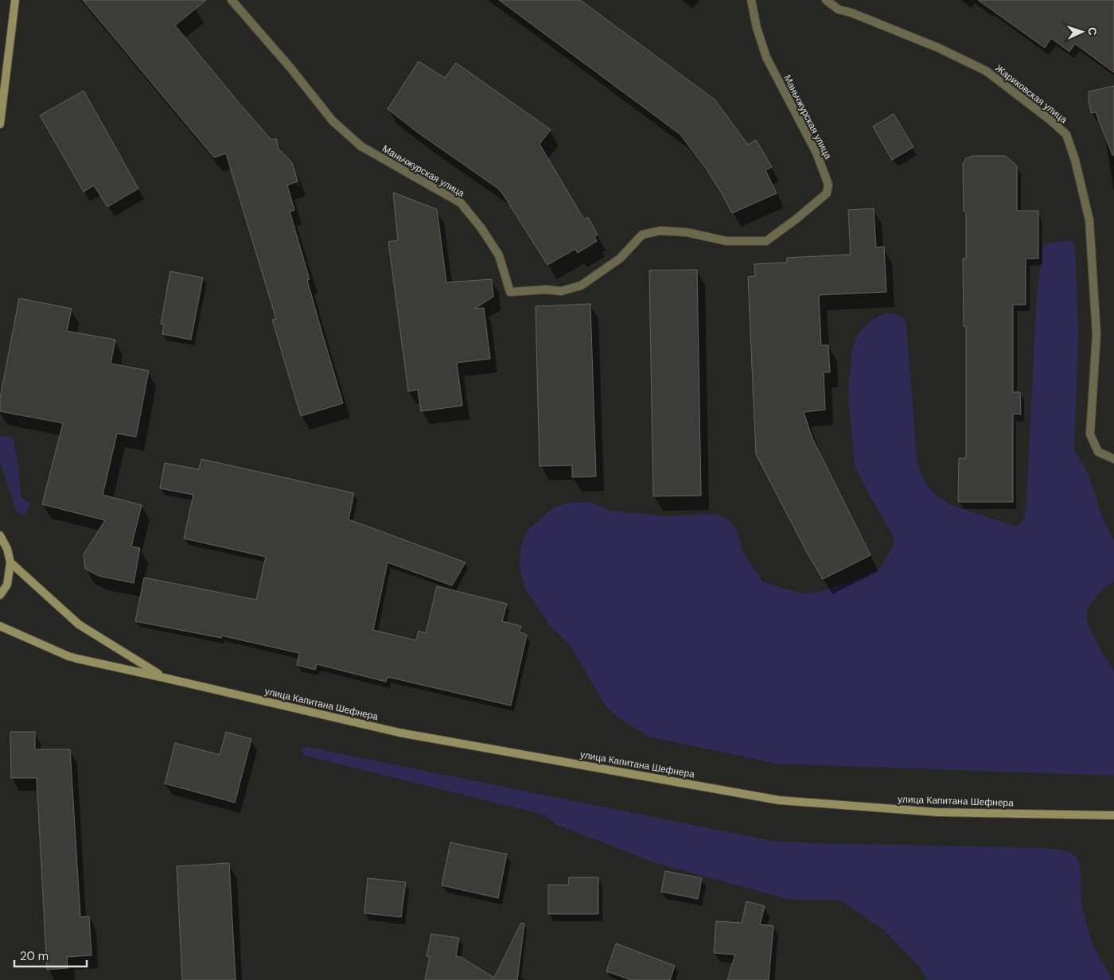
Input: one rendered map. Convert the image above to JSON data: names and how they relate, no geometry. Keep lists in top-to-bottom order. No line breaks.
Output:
{"streets":{"main road":["улица Капитана Шефнера"],"street":["Жариковская улица","Маньчжурская улица"]},"scale_bar":"20 m","north":"right"}
